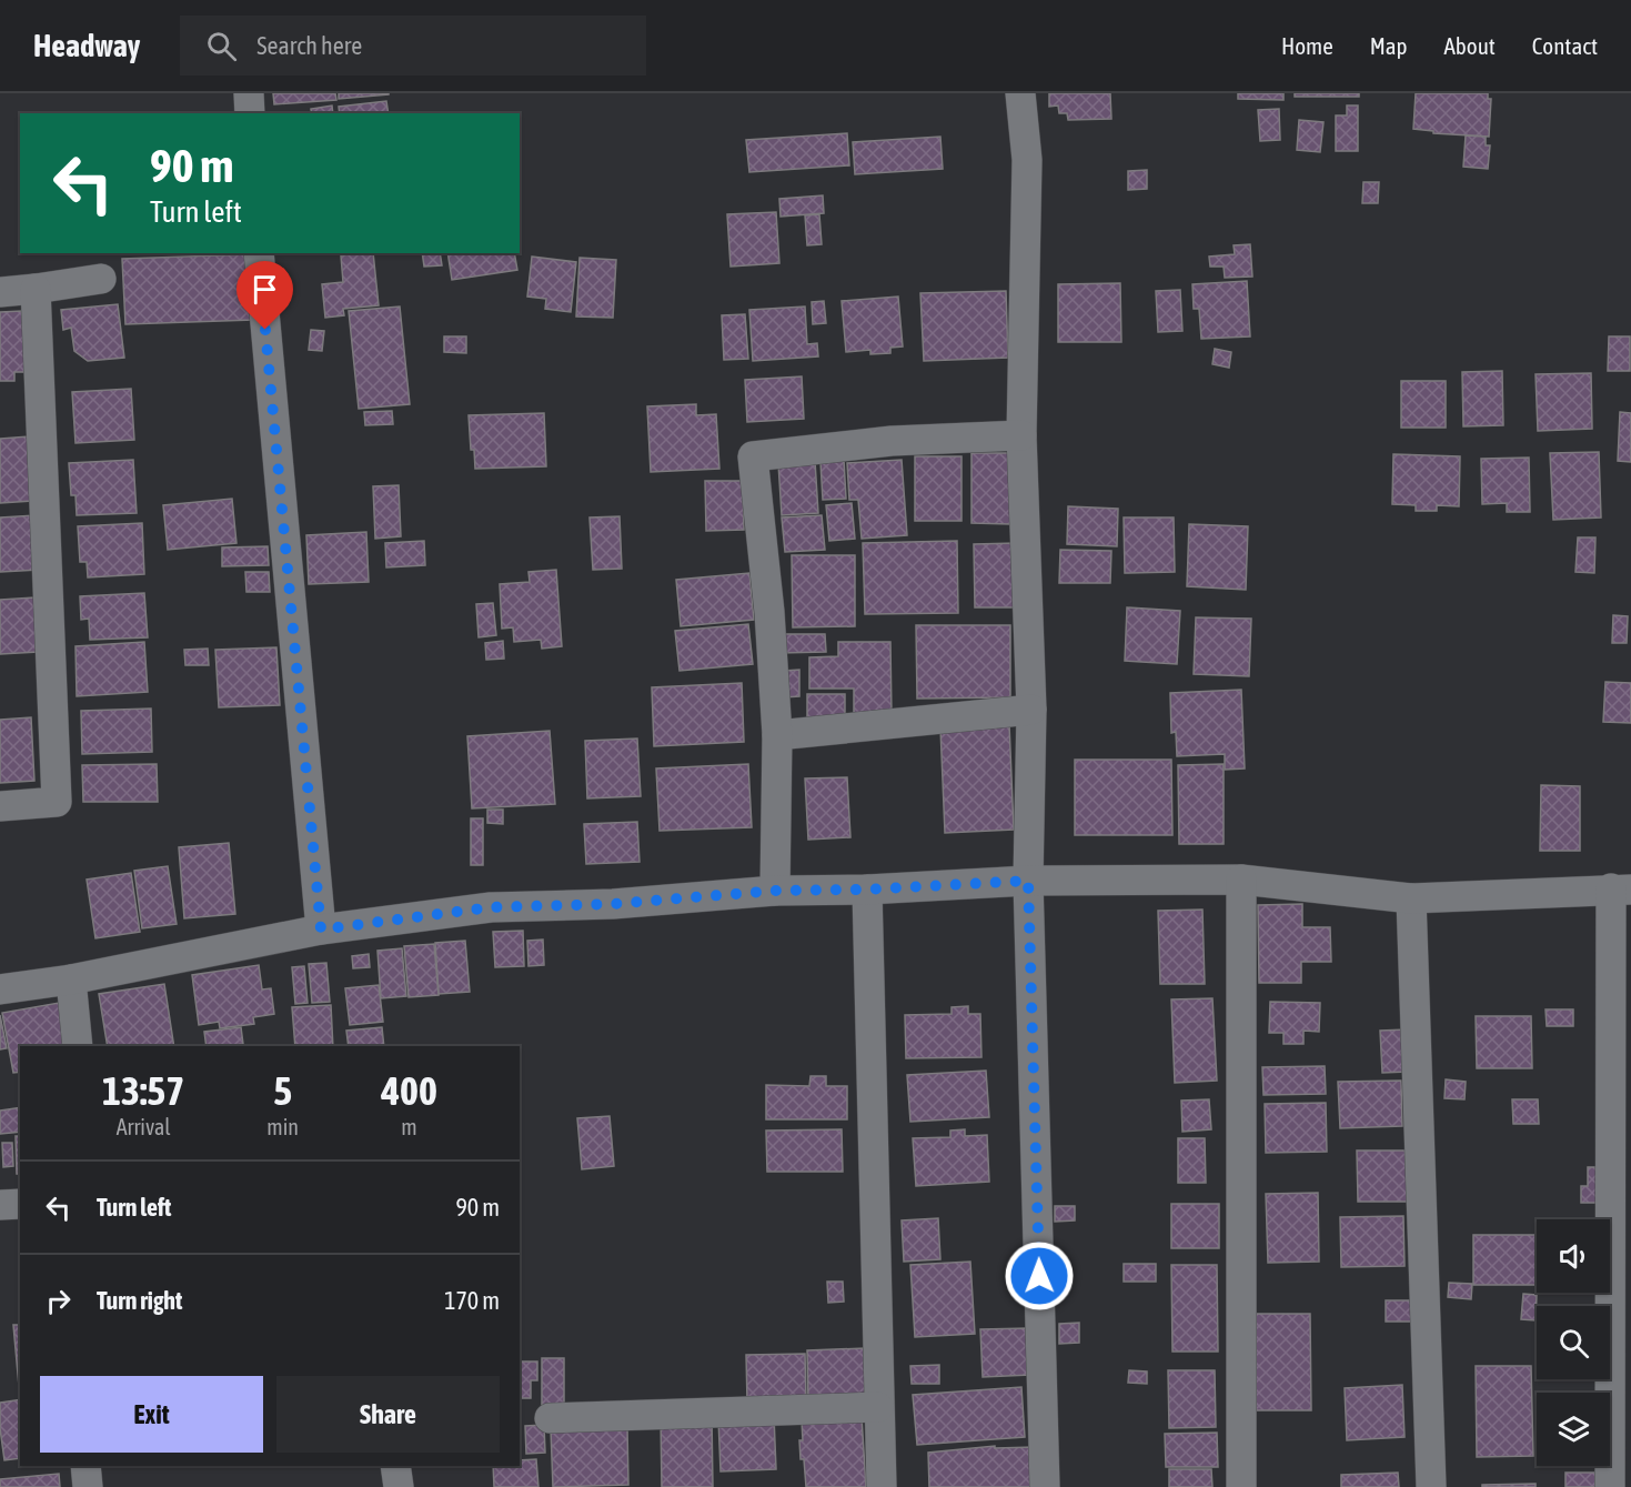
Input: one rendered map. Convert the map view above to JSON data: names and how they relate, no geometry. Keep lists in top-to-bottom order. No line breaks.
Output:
{"page":{"header":"Headway","search":"Search here","nav":["Home","Map","About","Contact"],"turn":["90 m","Turn left"],"eta":["13:57","Arrival","5","min","400","m"],"list":[{"name":"Turn left","value":"90 m"},{"name":"Turn right","value":"170 m"}],"buttons":["Exit","Share"]}}
